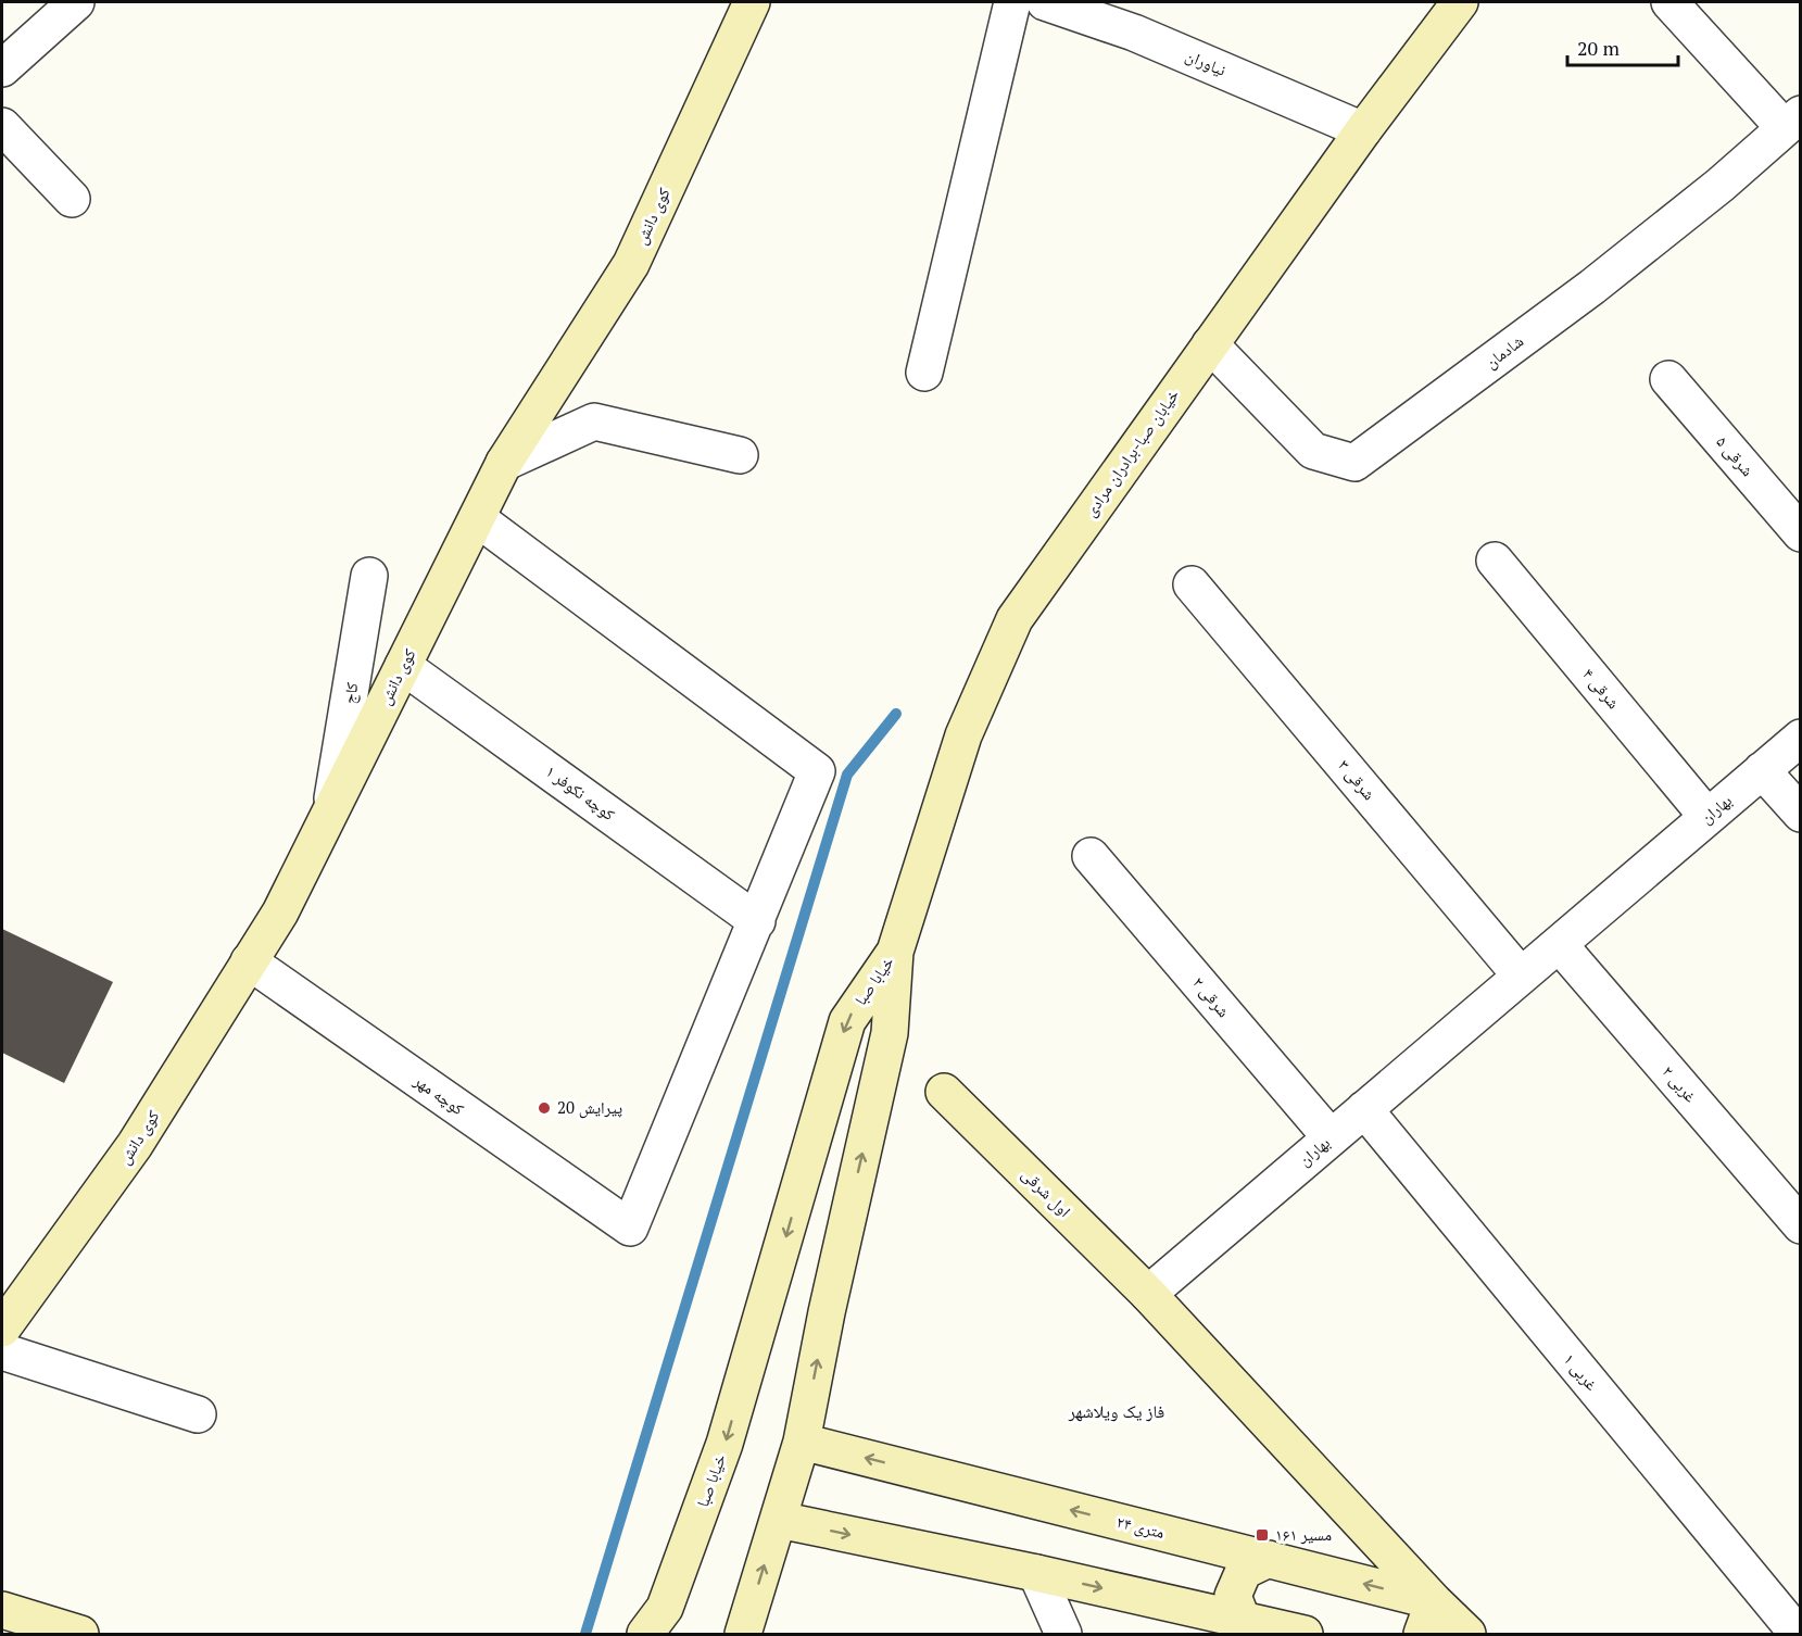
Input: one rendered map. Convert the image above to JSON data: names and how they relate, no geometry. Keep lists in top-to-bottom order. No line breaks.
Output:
{"streets":{"street":["نیاوران","کوی دانش","شادمان","خیابان صبا-برادران مرادی","۵ شرقی","۴ شرقی","کاج","۳ شرقی","کوچه نکوفر ۱","بهاران","خیابا صبا","۲ شرقی","۲ غربی","کوچه مهر","اول شرقی","۱ غربی","۲۴ متری"]},"crossings":[["نیاوران","خیابان صبا-برادران مرادی"],["کوی دانش","کاج"],["کوی دانش","کوچه نکوفر ۱"],["کوی دانش","کوچه مهر"],["شادمان","خیابان صبا-برادران مرادی"],["خیابان صبا-برادران مرادی","خیابا صبا"],["۴ شرقی","بهاران"],["۳ شرقی","بهاران"],["کوچه نکوفر ۱","کوچه مهر"],["بهاران","۲ شرقی"],["بهاران","۲ غربی"],["بهاران","اول شرقی"],["بهاران","۱ غربی"],["خیابا صبا","۲۴ متری"]],"districts":["فاز یک ویلاشهر"],"places":{"other":["پیرایش 20"],"transit":["مسیر ۱۶۱"]},"scale_bar":"20 m"}
